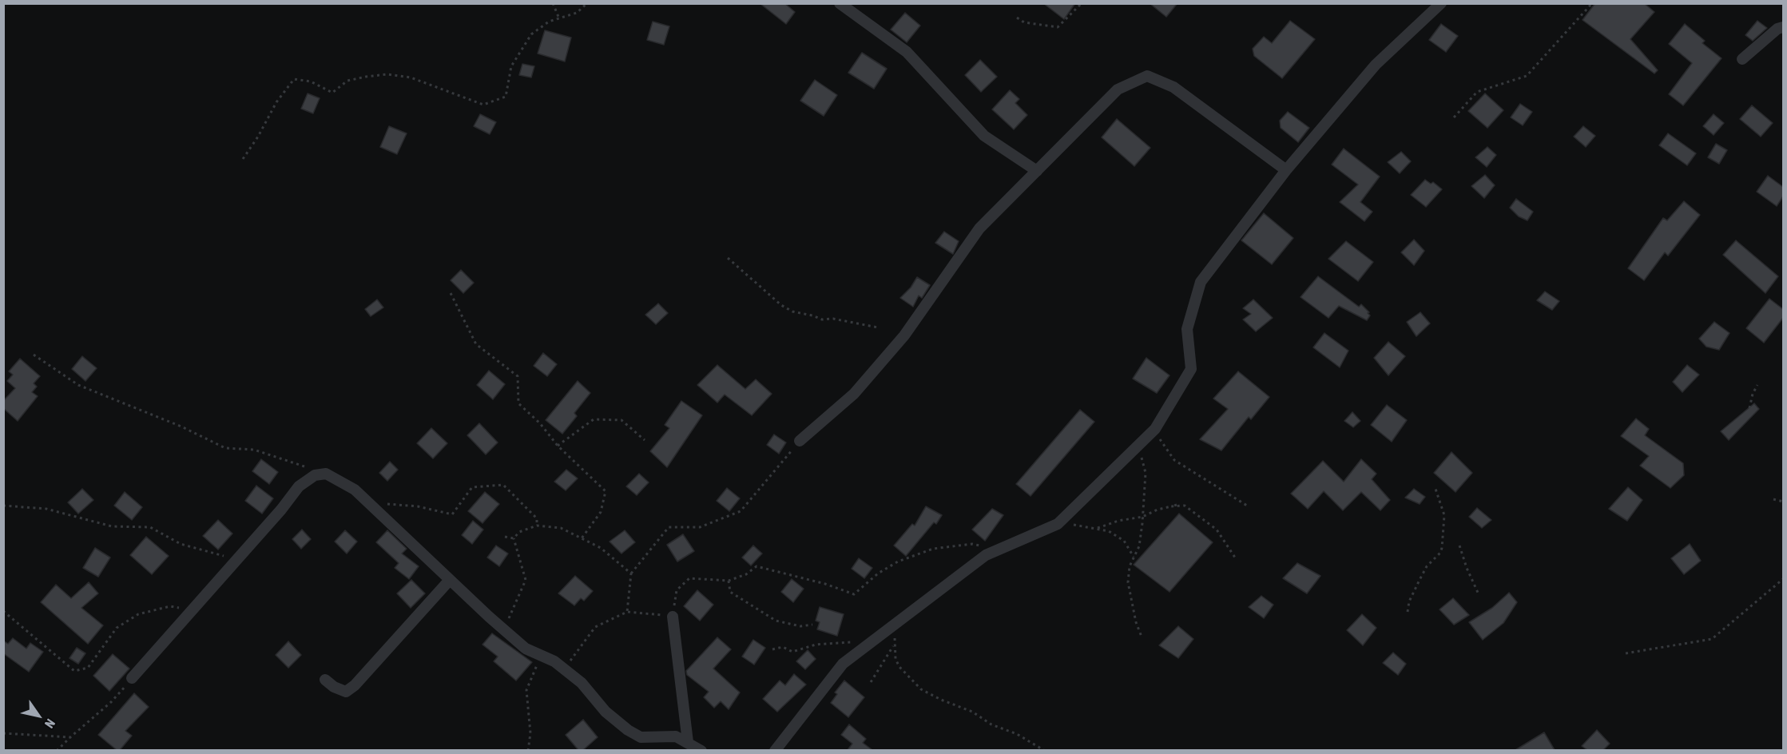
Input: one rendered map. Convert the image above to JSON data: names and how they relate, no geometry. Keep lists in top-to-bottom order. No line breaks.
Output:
{"north":"bottom right"}
